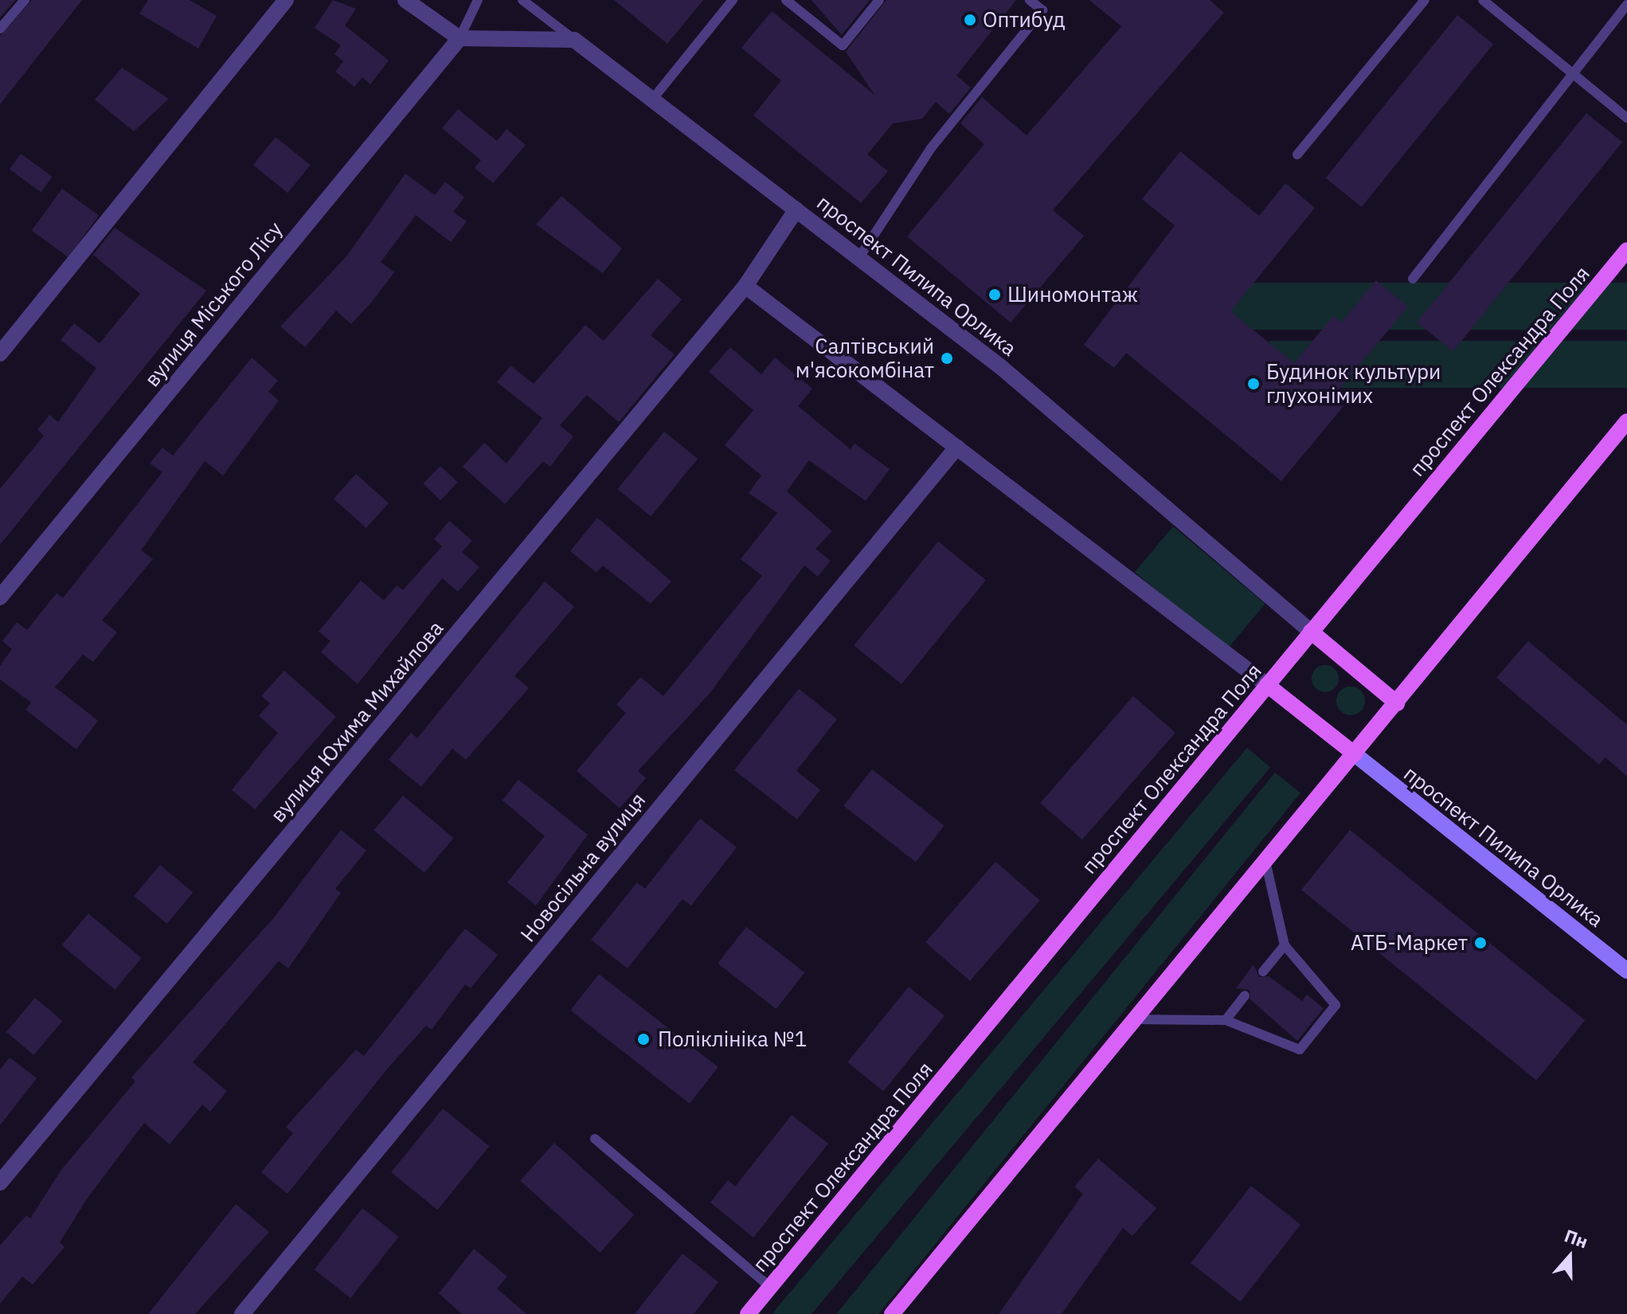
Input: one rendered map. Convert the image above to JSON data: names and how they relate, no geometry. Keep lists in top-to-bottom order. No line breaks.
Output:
{"streets":{"main road":["проспект Пилипа Орлика","проспект Олександра Поля"],"street":["вулиця Міського Лісу","вулиця Юхима Михайлова","Новосільна вулиця"]},"crossings":[["проспект Пилипа Орлика","проспект Олександра Поля"],["проспект Пилипа Орлика","вулиця Юхима Михайлова"]],"places":["Оптибуд","Шиномонтаж","Салтівський м'ясокомбінат","Будинок культури глухонімих","АТБ-Маркет","Поліклініка №1"],"north":"top"}
